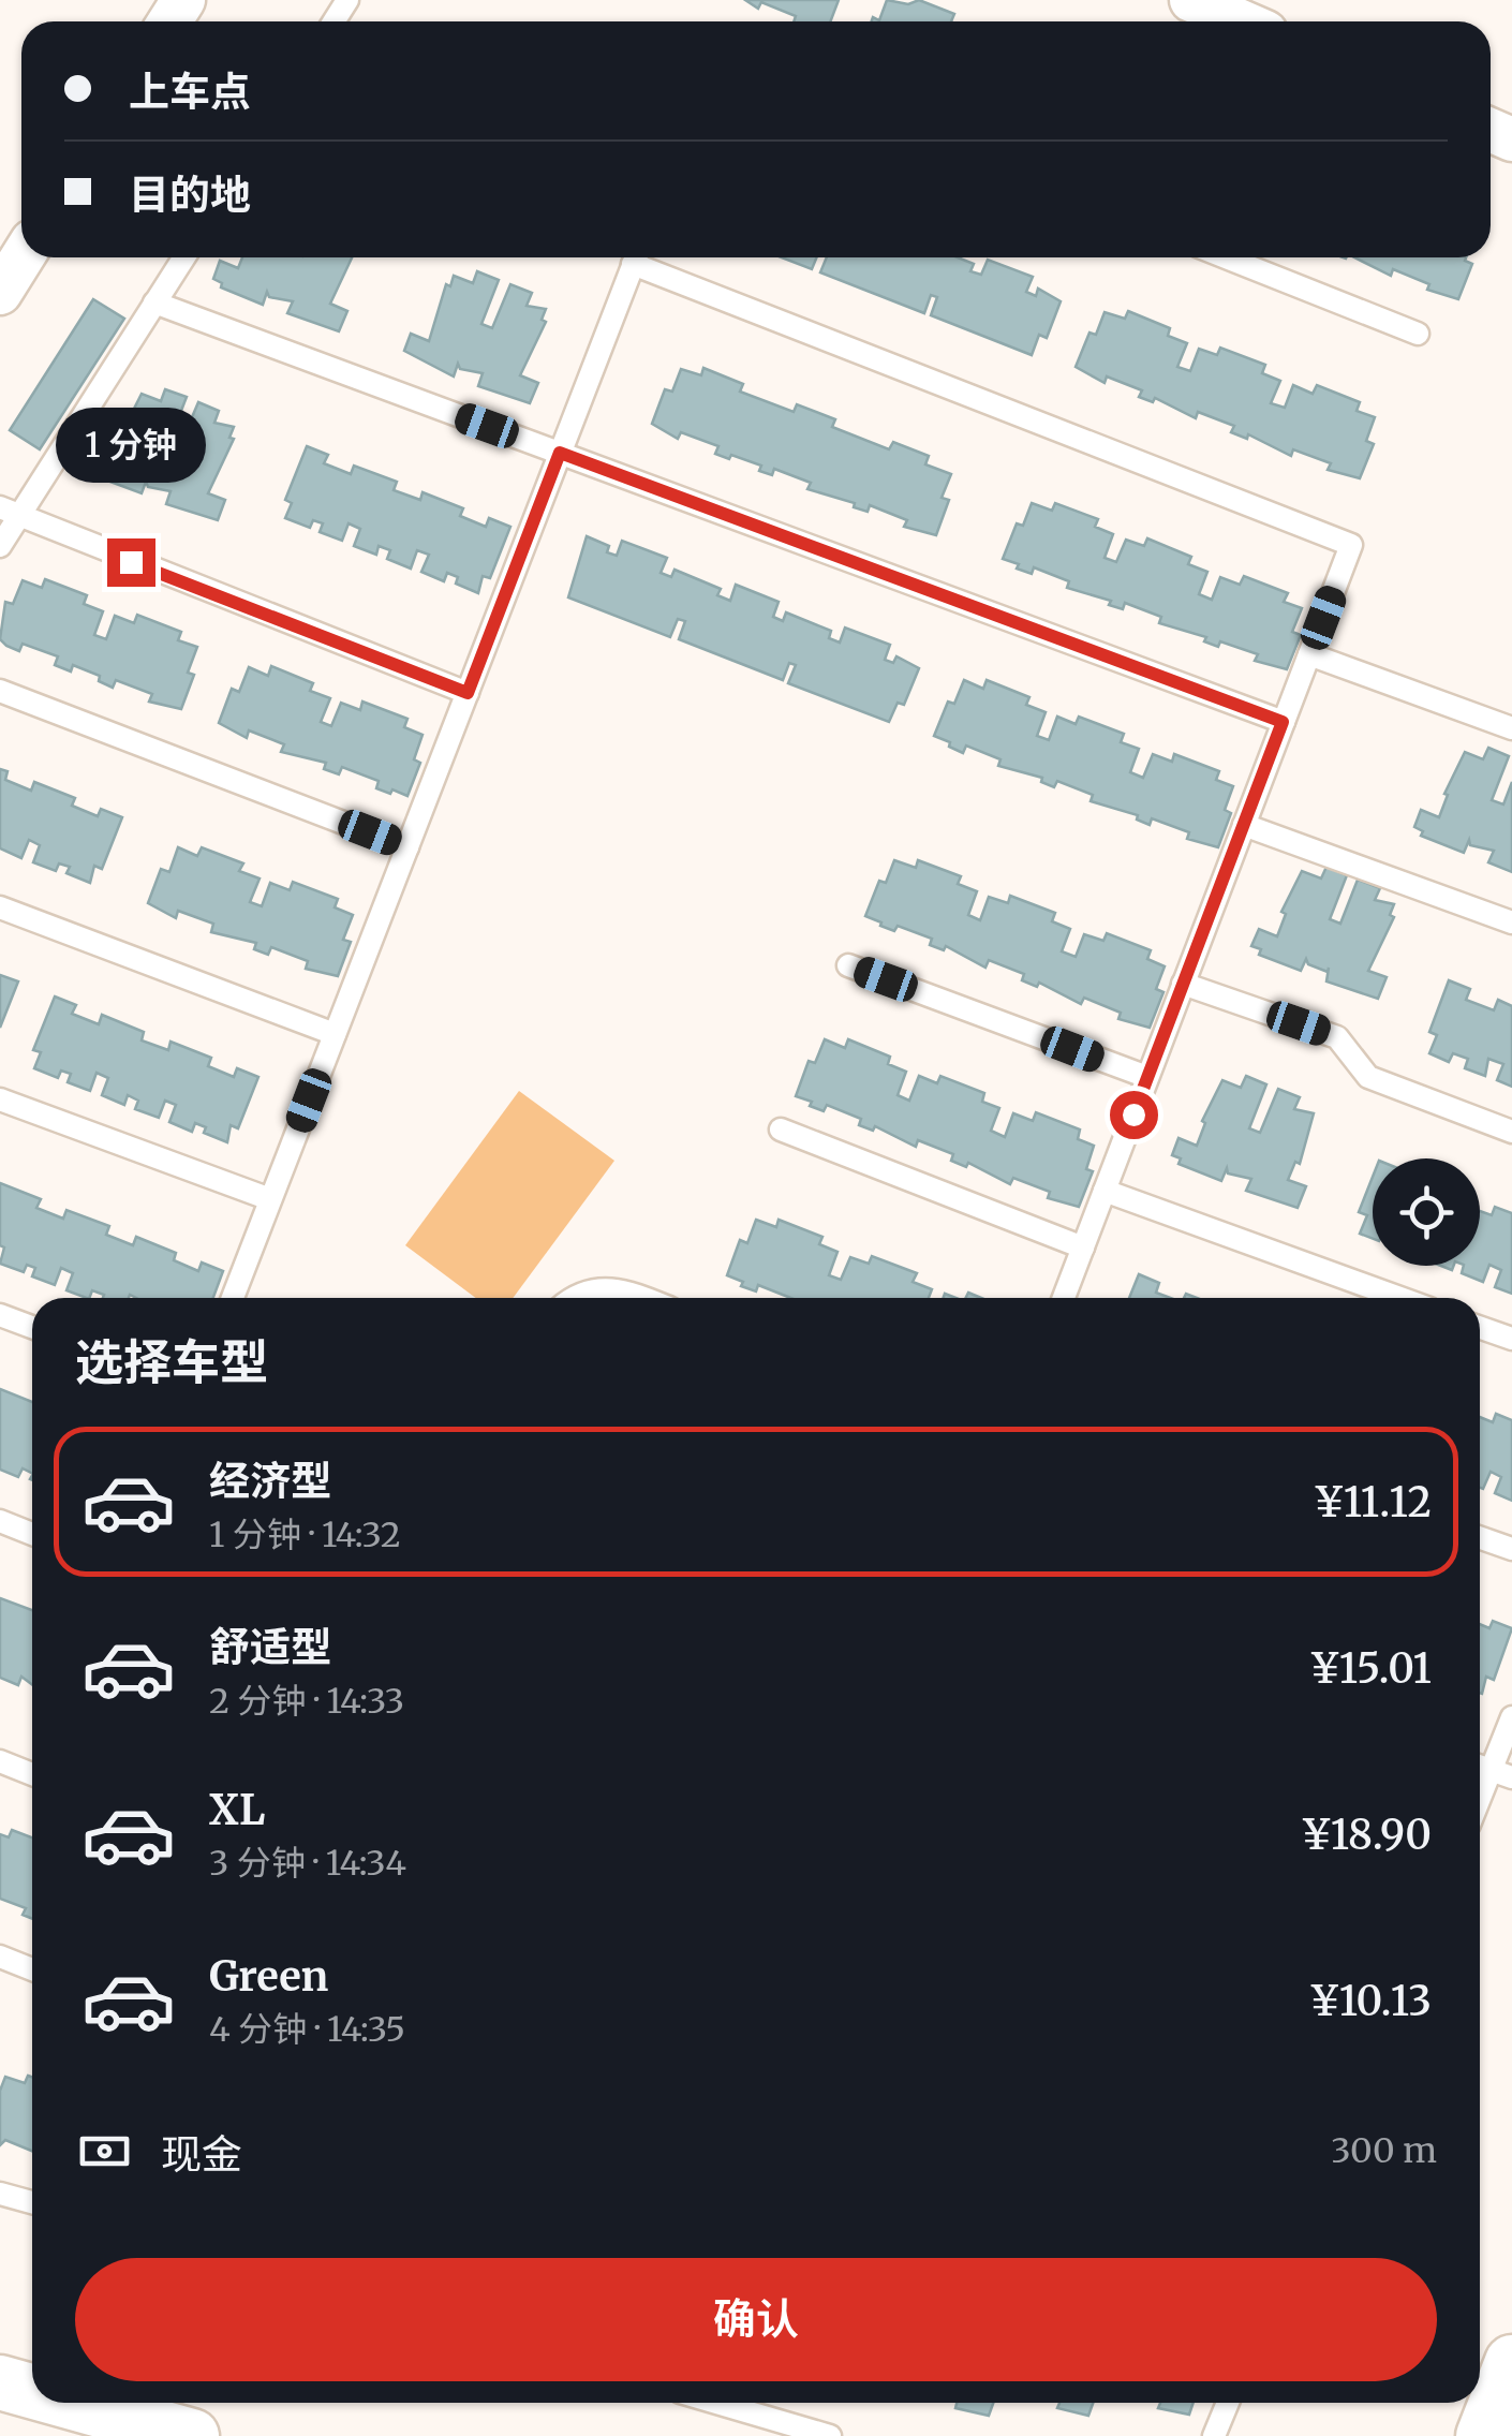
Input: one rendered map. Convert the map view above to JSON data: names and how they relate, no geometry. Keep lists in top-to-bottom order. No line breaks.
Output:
{"page":{"banner":["上车点","目的地"],"bubble":"1 分钟","heading":"选择车型","list":[{"name":"经济型","note":"1 分钟 · 14:32","value":"¥11.12"},{"name":"舒适型","note":"2 分钟 · 14:33","value":"¥15.01"},{"name":"XL","note":"3 分钟 · 14:34","value":"¥18.90"},{"name":"Green","note":"4 分钟 · 14:35","value":"¥10.13"}],"pay":["现金","300 m"],"buttons":"确认"}}
